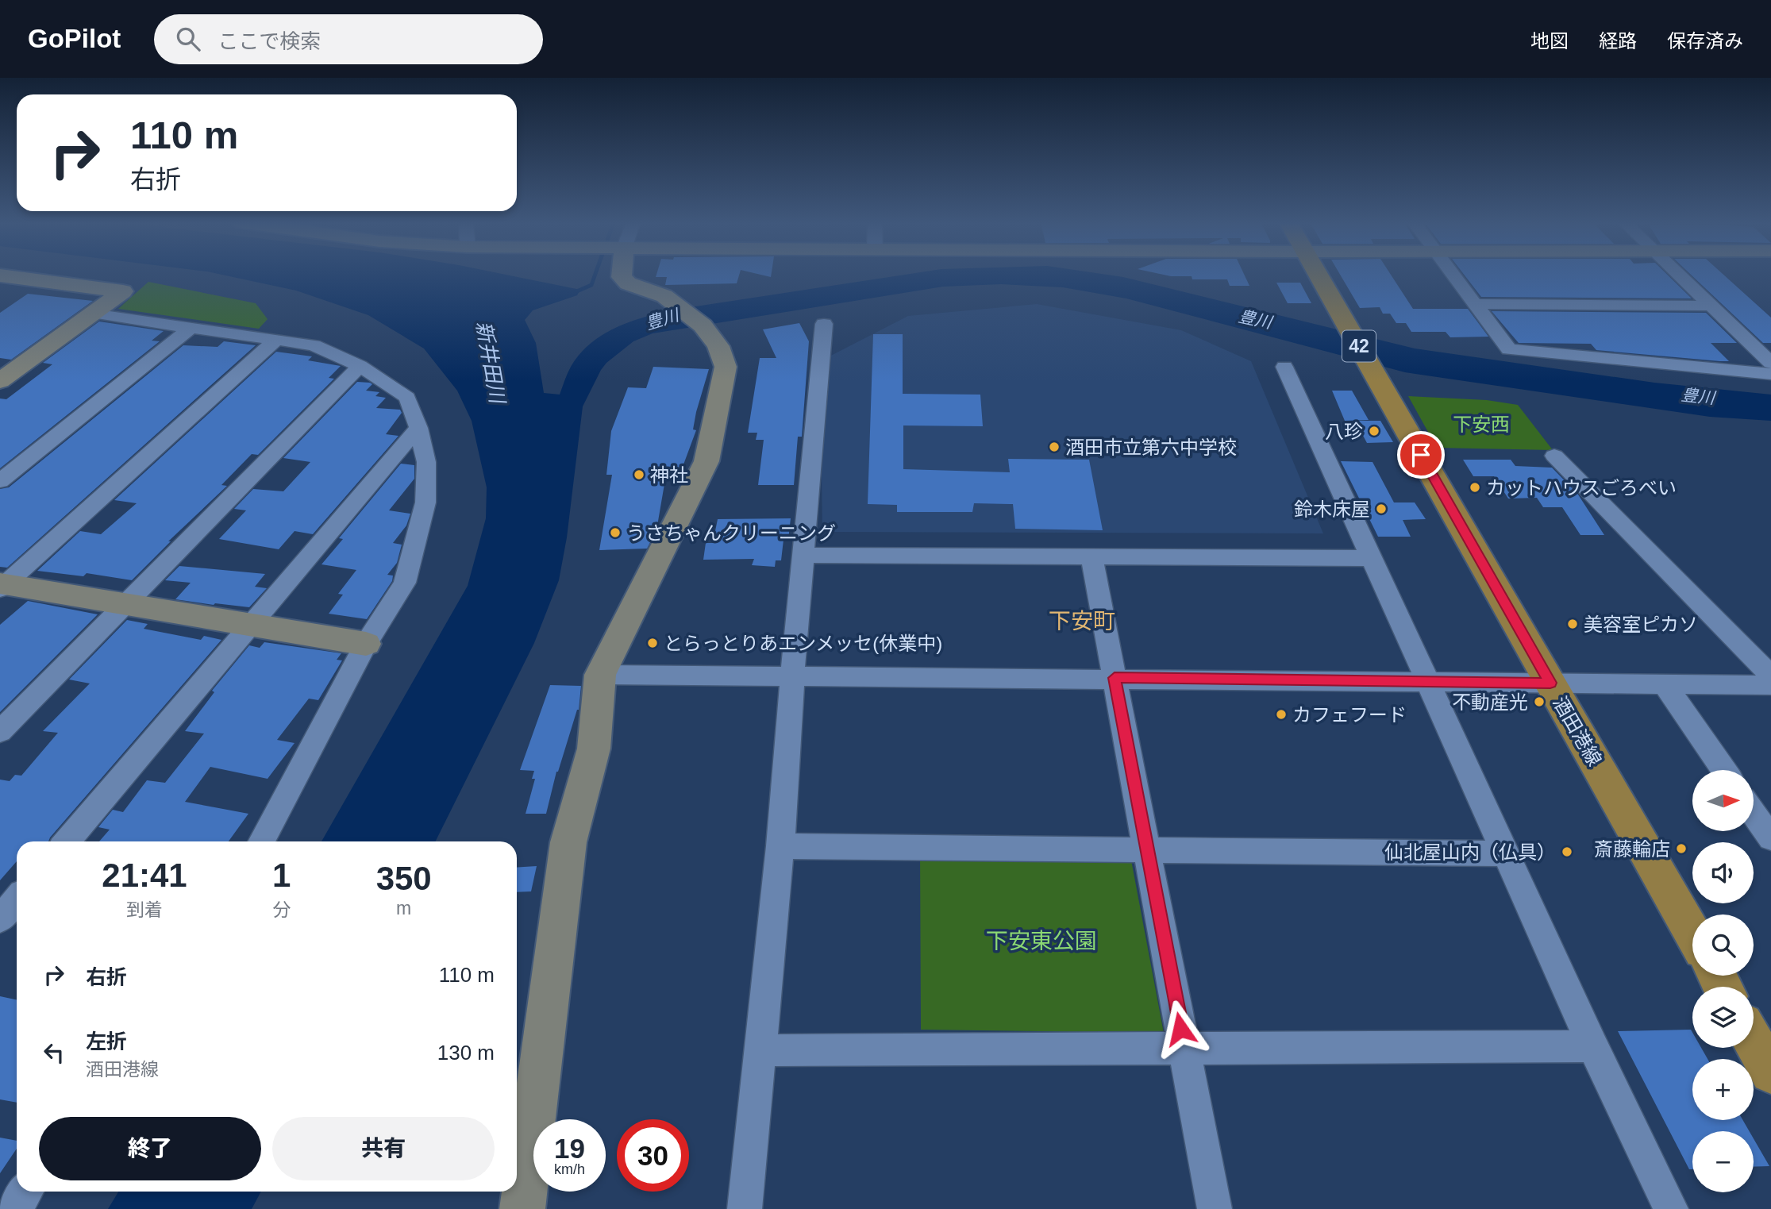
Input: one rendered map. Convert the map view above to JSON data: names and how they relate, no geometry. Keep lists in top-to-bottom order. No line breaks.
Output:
{"streets":{"main road":["42","酒田港線"]},"districts":["下安町"],"water":["豊川","新井田川"],"parks":["下安西","下安東公園"],"places":["八珍","酒田市立第六中学校","神社","カットハウスごろべい","鈴木床屋","うさちゃんクリーニング","美容室ピカソ","とらっとりあエンメッセ(休業中)","不動産光","カフェフード","斎藤輪店","仙北屋山内（仏具）"],"north":"right","page":{"header":"GoPilot","search":"ここで検索","nav":["地図","経路","保存済み"],"turn":["110 m","右折"],"map_buttons":["+","−"],"eta":["21:41","到着","1","分","350","m"],"list":[{"name":"右折","value":"110 m"},{"name":"左折","note":"酒田港線","value":"130 m"}],"buttons":["終了","共有"],"speed":"19 km/h","limit":"30"}}
